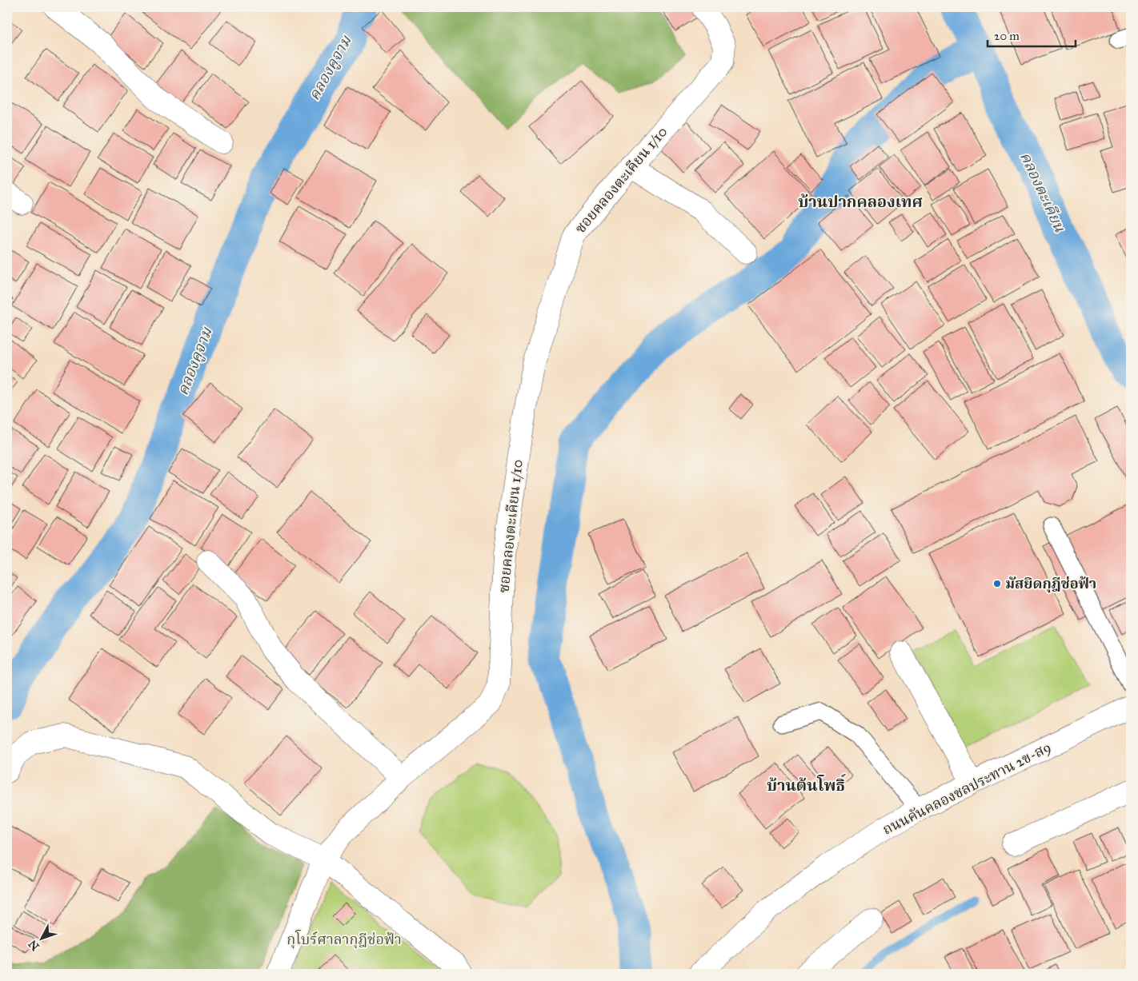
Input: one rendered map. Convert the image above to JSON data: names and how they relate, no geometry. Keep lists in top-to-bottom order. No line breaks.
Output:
{"streets":{"street":["ซอยคลองตะเคียน 1/10","ถนนคันคลองชลประทาน 2ข-ส9"]},"districts":["บ้านปากคลองเทศ","บ้านต้นโพธิ์"],"water":["คลองคูจาม","คลองตะเคียน"],"parks":["กุโบร์ศาลากุฎีช่อฟ้า"],"places":["มัสยิดกุฎีช่อฟ้า"],"scale_bar":"20 m","north":"bottom left"}
